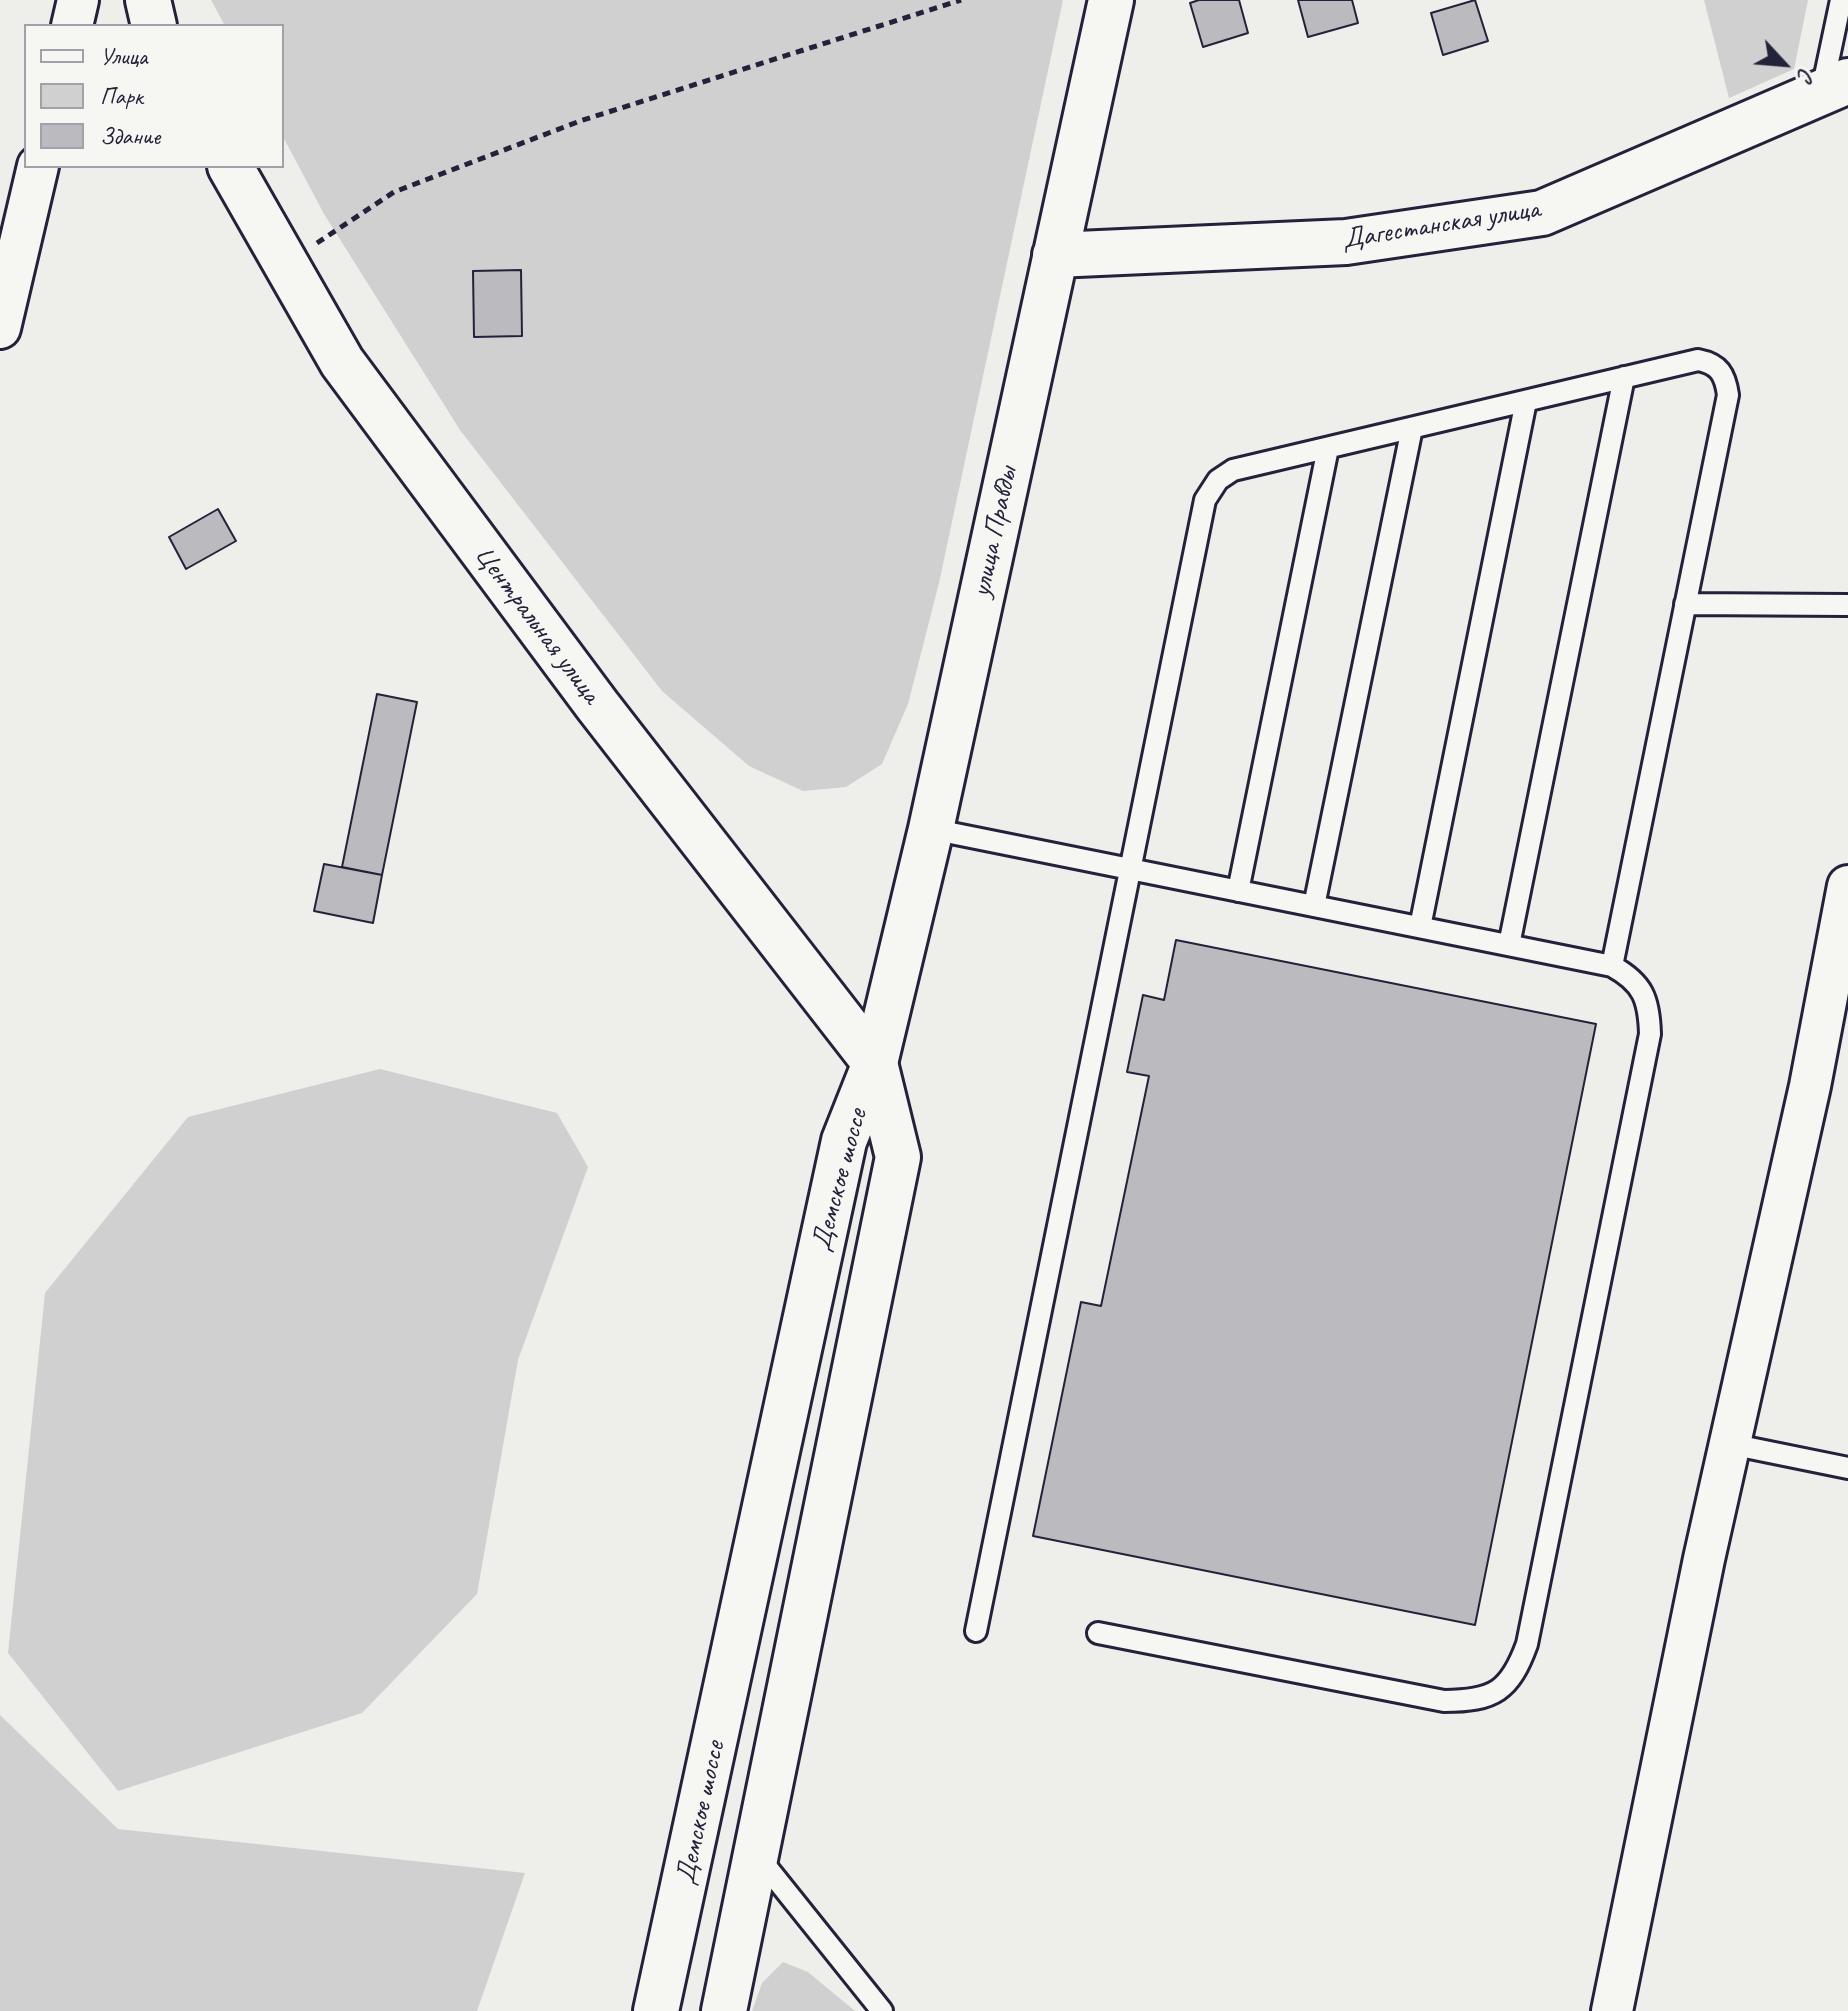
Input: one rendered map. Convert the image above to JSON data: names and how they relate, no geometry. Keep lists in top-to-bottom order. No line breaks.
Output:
{"streets":{"main road":["Дагестанская улица","улица Правды","Центральная улица","Демское шоссе"]},"crossings":[["Дагестанская улица","улица Правды"],["улица Правды","Центральная улица"],["улица Правды","Демское шоссе"],["Центральная улица","Демское шоссе"]],"legend":["Улица","Парк","Здание"],"north":"bottom right"}
